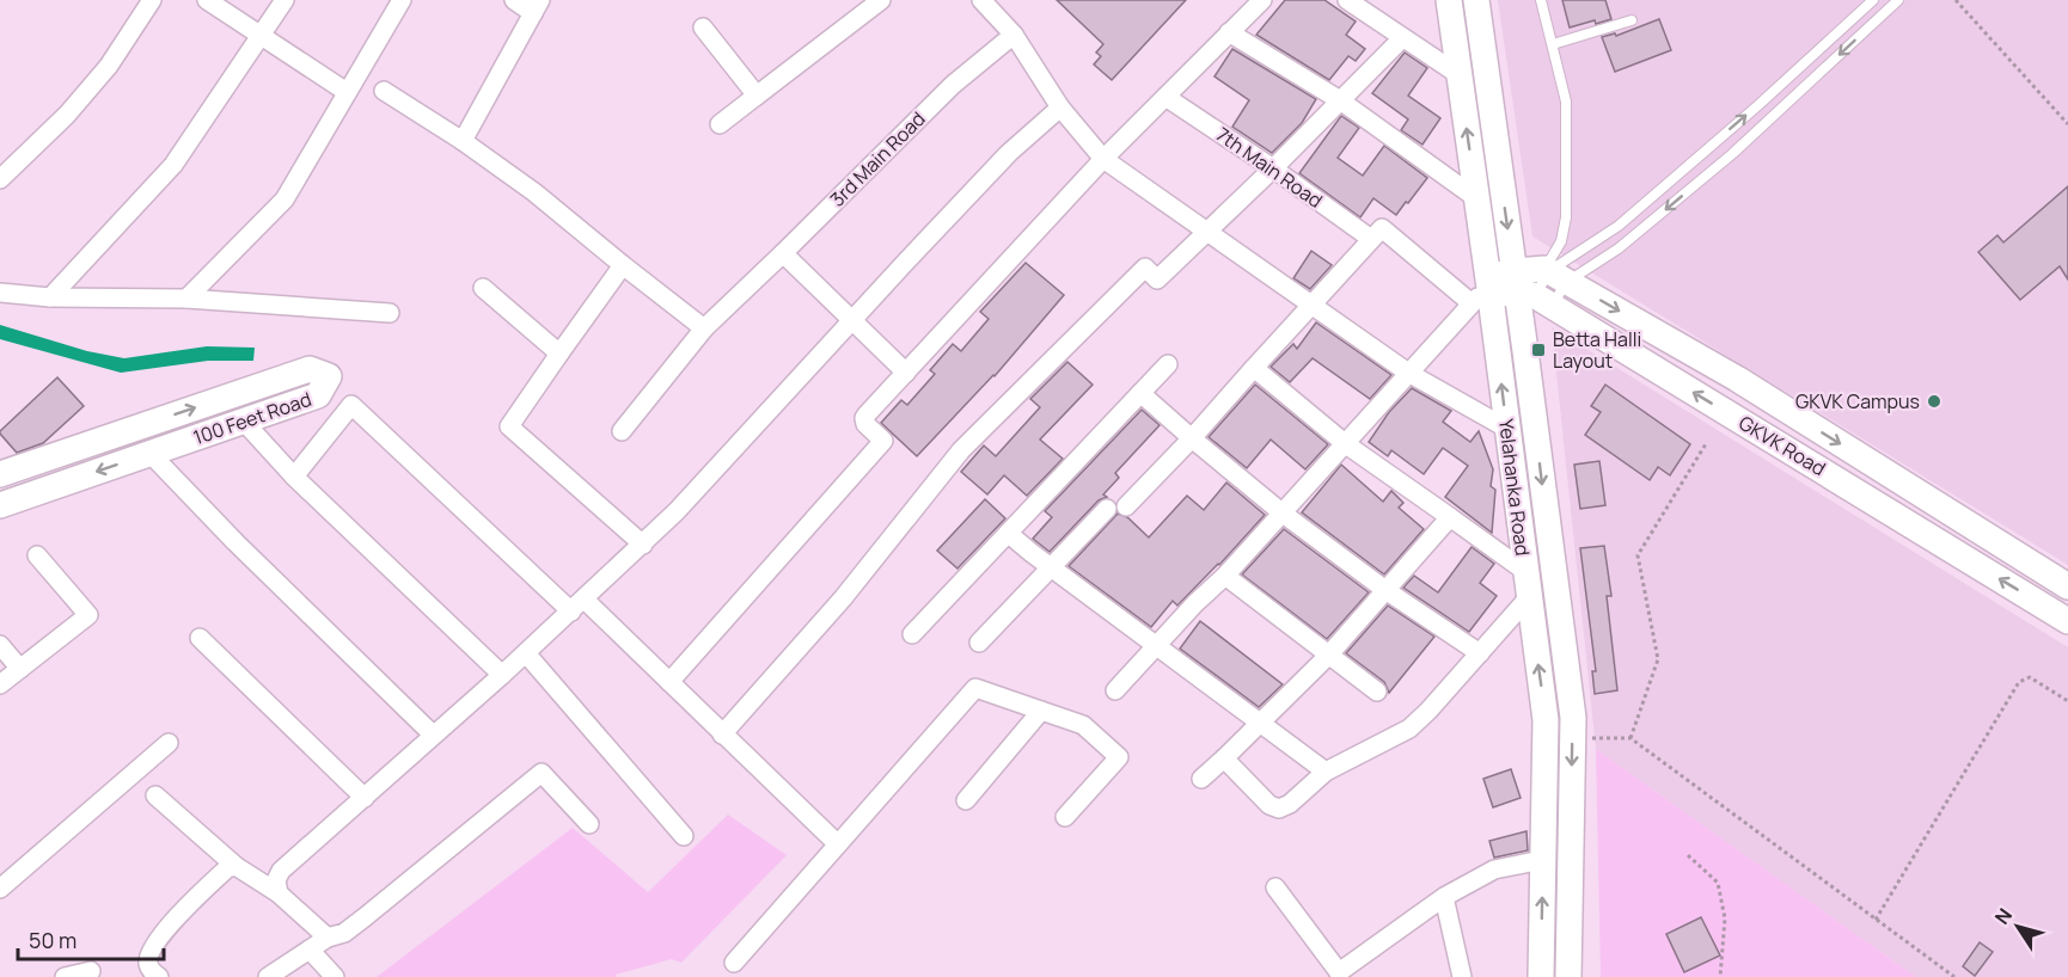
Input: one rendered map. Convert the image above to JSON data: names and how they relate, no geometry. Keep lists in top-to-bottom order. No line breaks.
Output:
{"streets":{"main road":["100 Feet Road","GKVK Road","Yelahanka Road"],"street":["3rd Main Road","7th Main Road"]},"crossings":[["GKVK Road","Yelahanka Road"]],"places":{"transit":["Betta Halli Layout"],"other":["GKVK Campus"]},"scale_bar":"50 m","north":"top left"}
